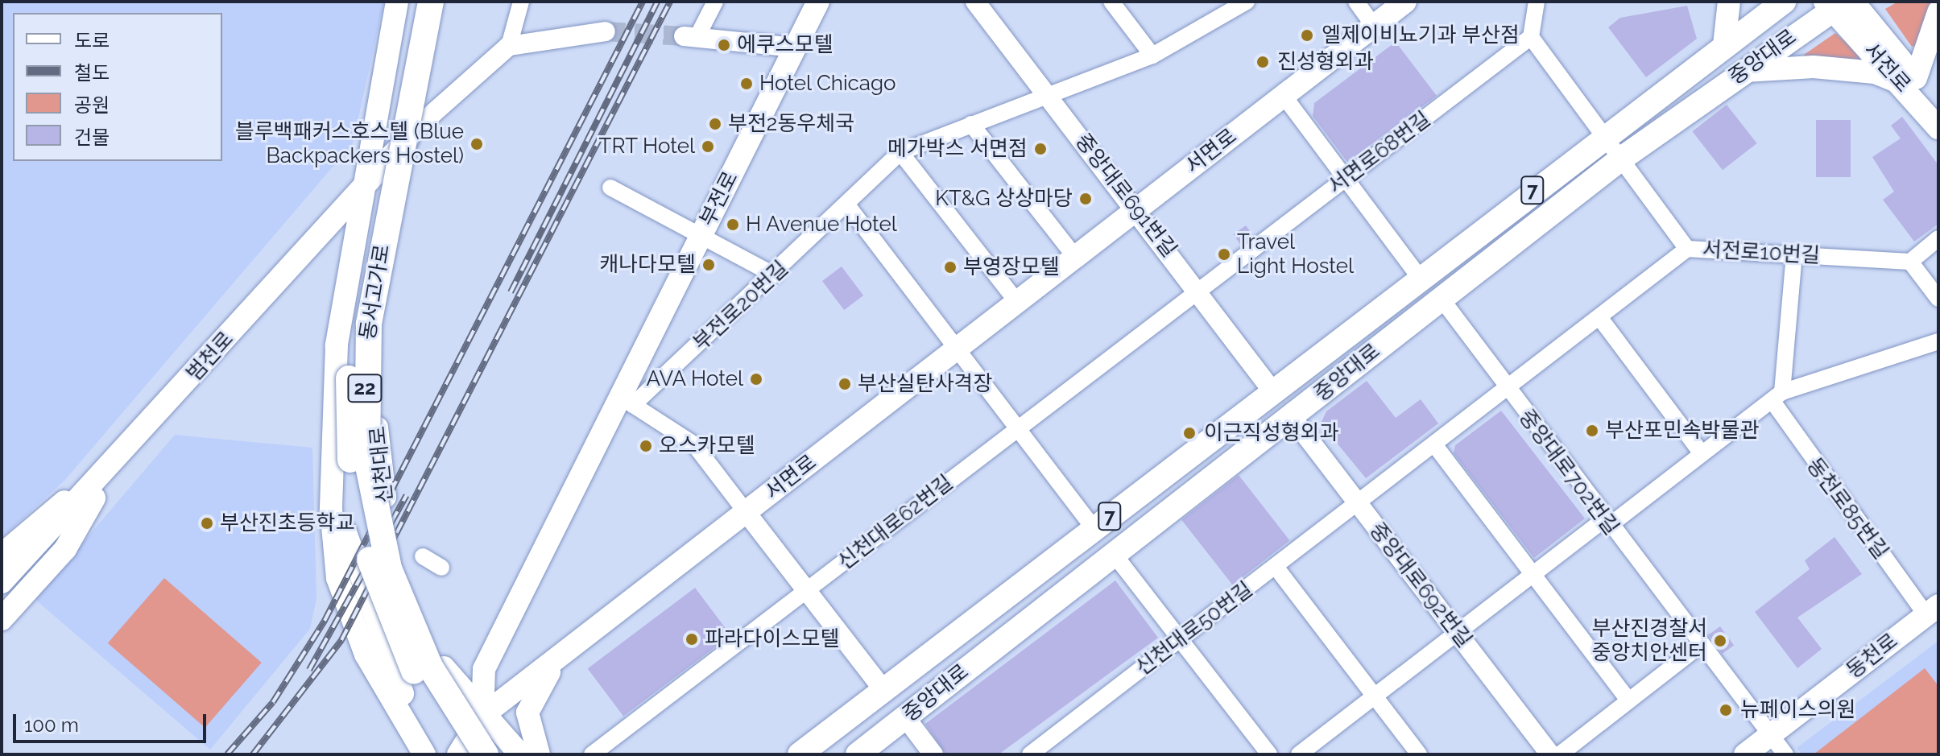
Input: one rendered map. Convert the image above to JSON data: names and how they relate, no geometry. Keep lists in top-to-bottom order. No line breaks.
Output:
{"streets":{"highway":["동서고가로","22"],"main road":["중앙대로","서전로","서면로","7","부전로","범천로","신천대로","동천로"],"street":["서면로68번길","중앙대로691번길","서전로10번길","부전로20번길","중앙대로702번길","동천로85번길","신천대로62번길","중앙대로692번길","신천대로50번길"]},"crossings":[["중앙대로","서전로"],["중앙대로","중앙대로691번길"],["중앙대로","중앙대로702번길"],["중앙대로","중앙대로692번길"],["서면로","중앙대로691번길"],["서면로","부전로"],["서면로","부전로20번길"],["서면로","신천대로"],["서면로68번길","중앙대로691번길"],["서면로68번길","신천대로62번길"],["중앙대로691번길","부전로20번길"],["중앙대로691번길","신천대로62번길"],["부전로","부전로20번길"],["부전로","신천대로"],["서전로10번길","중앙대로702번길"],["서전로10번길","중앙대로692번길"],["서전로10번길","신천대로50번길"],["범천로","신천대로"],["중앙대로702번길","동천로"],["동천로85번길","동천로"],["중앙대로692번길","신천대로50번길"]],"places":["엘제이비뇨기과 부산점","에쿠스모텔","진성형외과","Hotel Chicago","부전2동우체국","블루백패커스호스텔 (Blue Backpackers Hostel)","TRT Hotel","메가박스 서면점","KT&G 상상마당","H Avenue Hotel","Travel Light Hostel","캐나다모텔","부영장모텔","AVA Hotel","부산실탄사격장","부산포민속박물관","이근직성형외과","오스카모텔","부산진초등학교","파라다이스모텔","부산진경찰서 중앙치안센터","뉴페이스의원"],"legend":["도로","철도","공원","건물"],"scale_bar":"100 m"}
